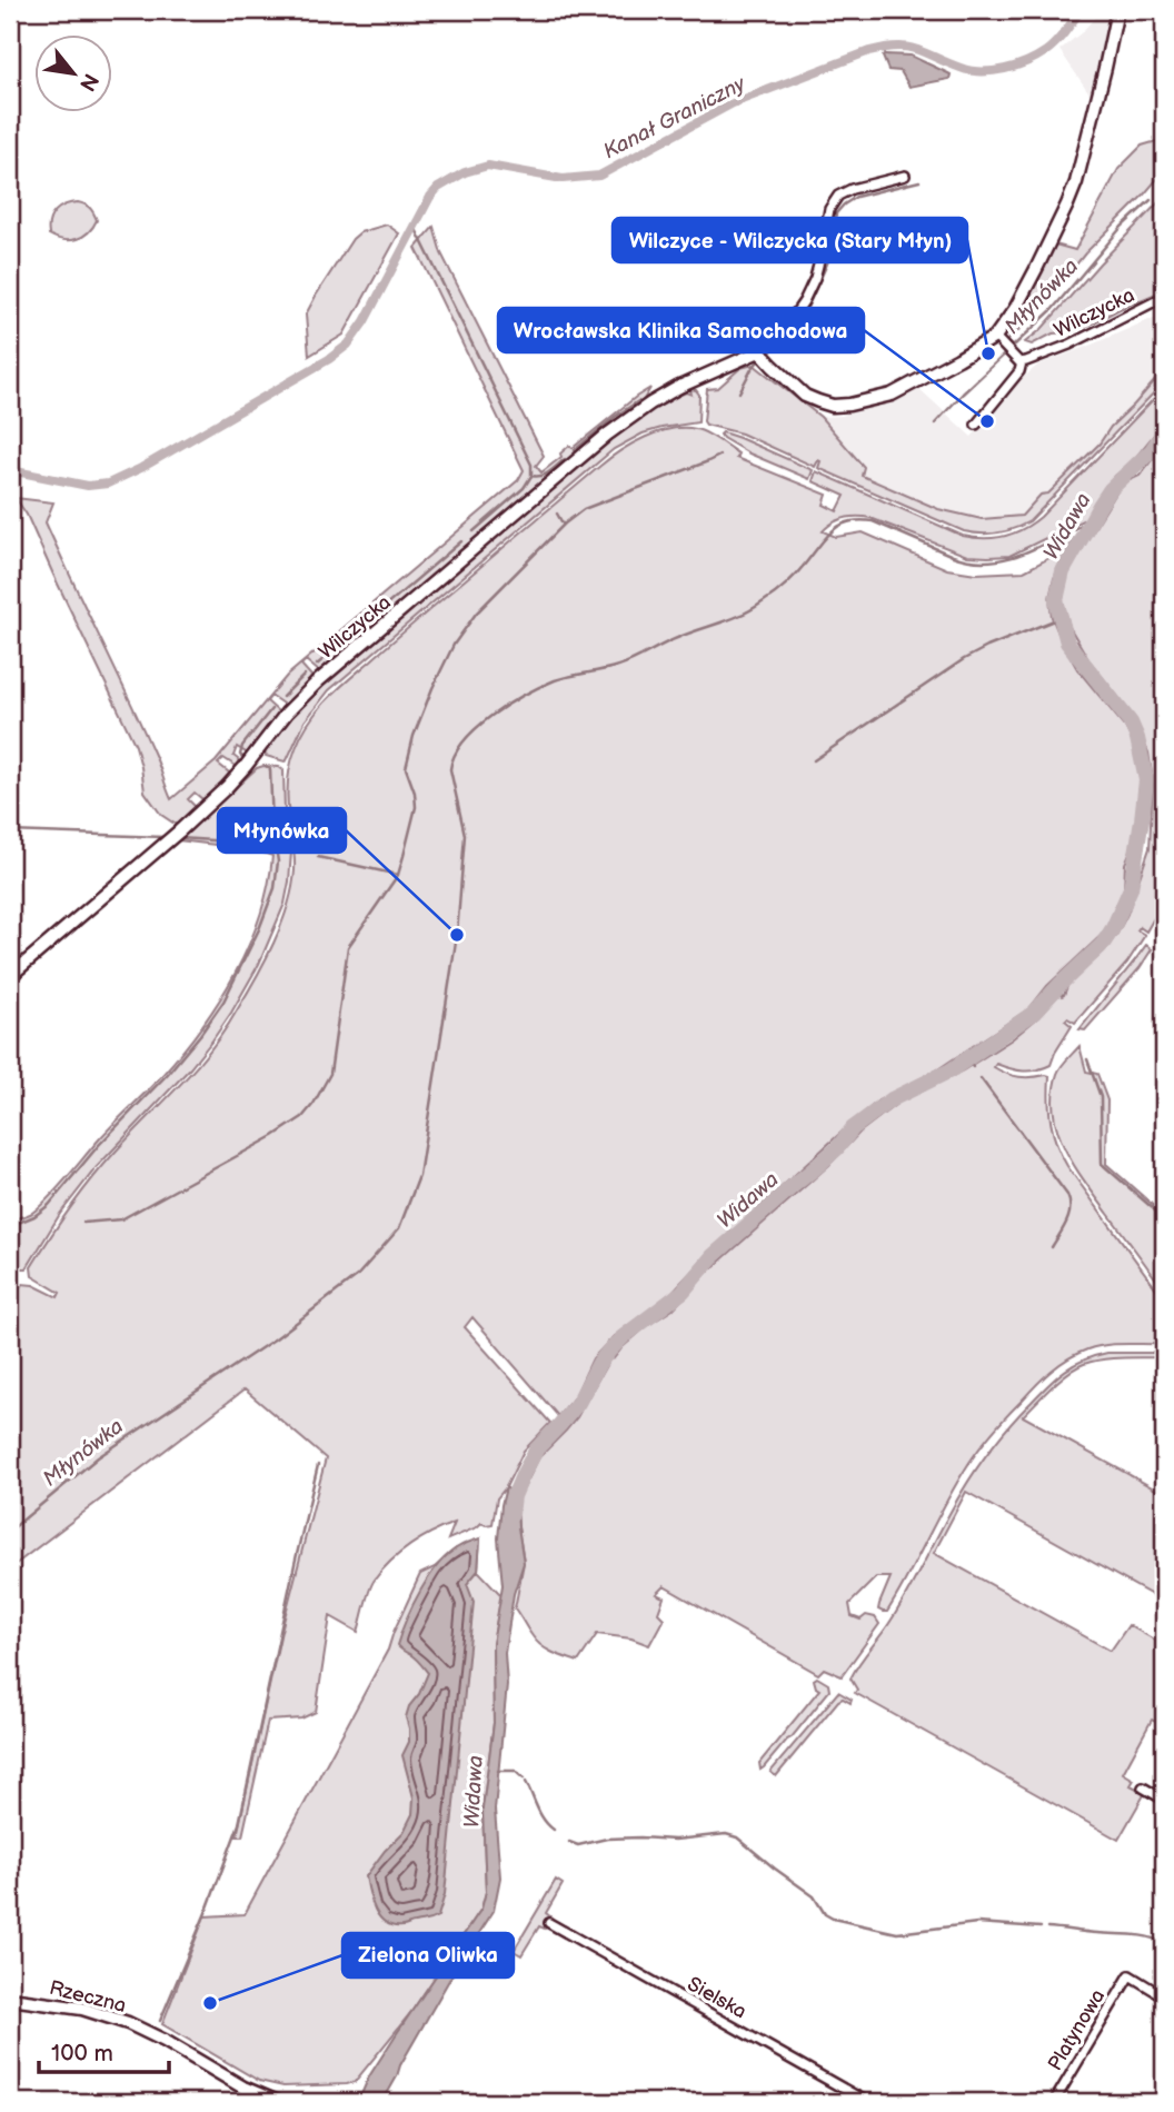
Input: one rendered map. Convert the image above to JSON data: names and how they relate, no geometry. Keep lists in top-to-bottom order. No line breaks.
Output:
{"streets":{"street":["Wilczycka","Rzeczna","Sielska","Platynowa"]},"water":["Kanał Graniczny","Młynówka","Widawa"],"places":["Wilczyce - Wilczycka (Stary Młyn)","Wrocławska Klinika Samochodowa","Młynówka","Zielona Oliwka"],"scale_bar":"100 m","north":"bottom right"}
